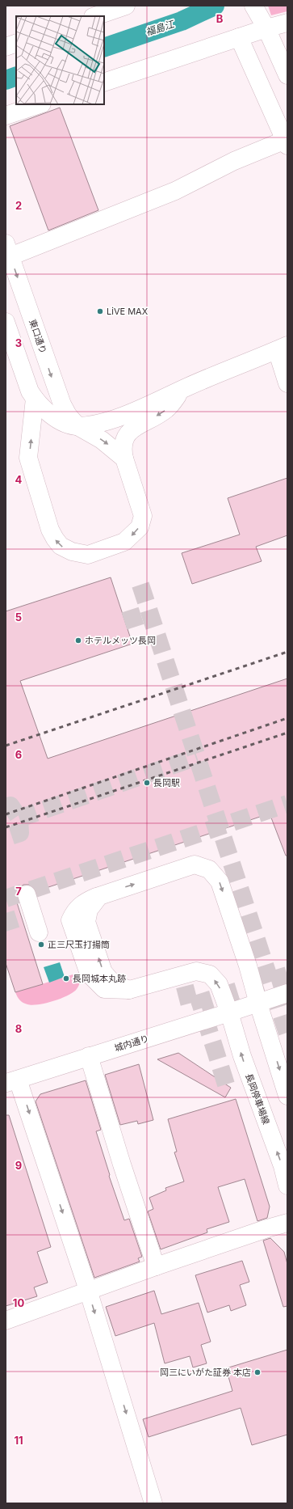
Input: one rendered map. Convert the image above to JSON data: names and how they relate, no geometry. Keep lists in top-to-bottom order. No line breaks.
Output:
{"streets":{"street":["東口通り","城内通り","長岡停車場線"]},"crossings":[["城内通り","長岡停車場線"]],"water":["福島江"],"places":["LiVE MAX","ホテルメッツ長岡","長岡駅","正三尺玉打揚筒","長岡城本丸跡","岡三にいがた証券 本店"],"grid":{"columns":["B"],"rows":["2","3","4","5","6","7","8","9","10","11"]}}
